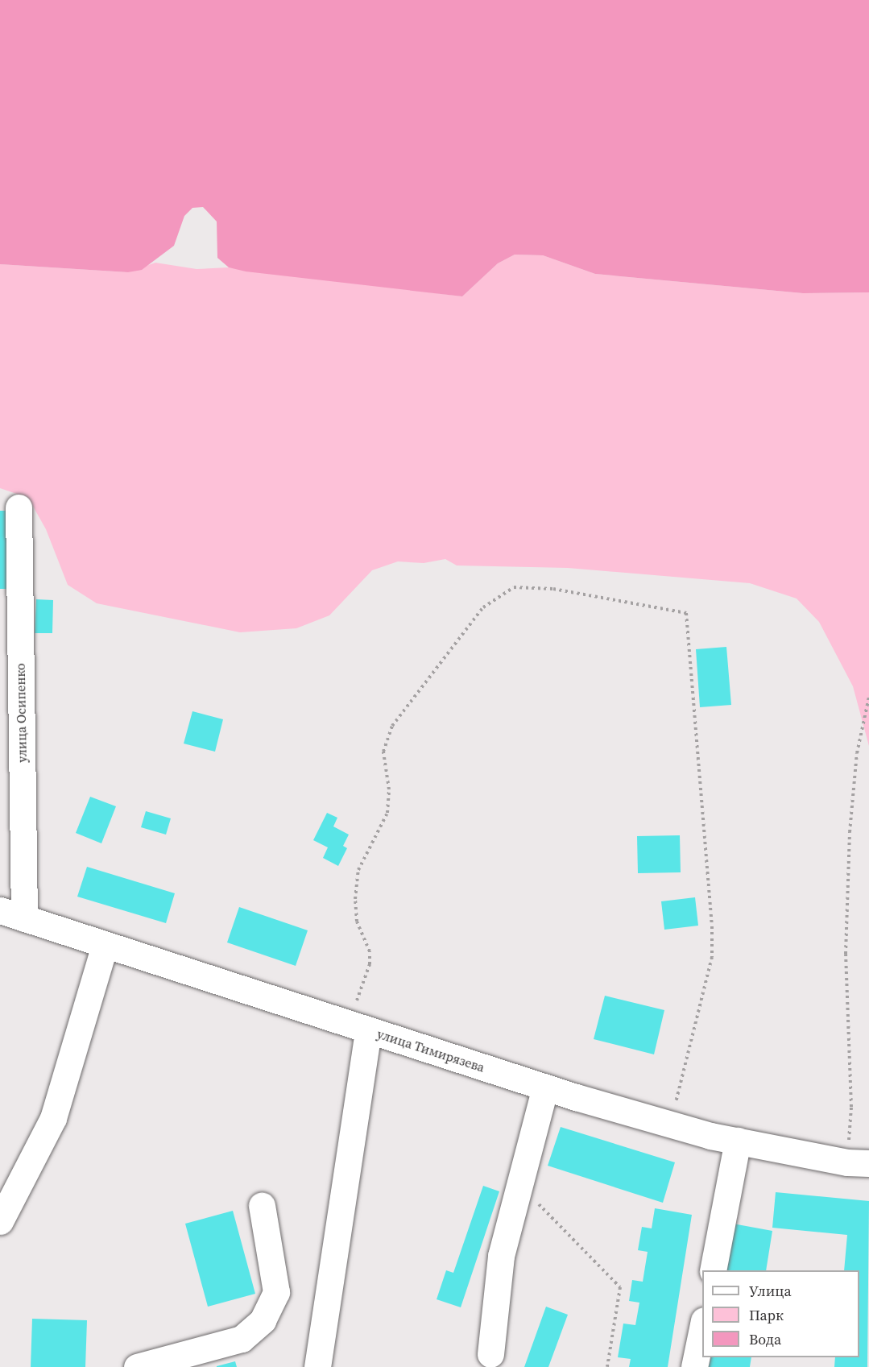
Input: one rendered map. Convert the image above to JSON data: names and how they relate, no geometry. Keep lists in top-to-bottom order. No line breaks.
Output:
{"streets":{"main road":["улица Осипенко","улица Тимирязева"]},"crossings":[["улица Осипенко","улица Тимирязева"]],"legend":["Улица","Парк","Вода"]}
